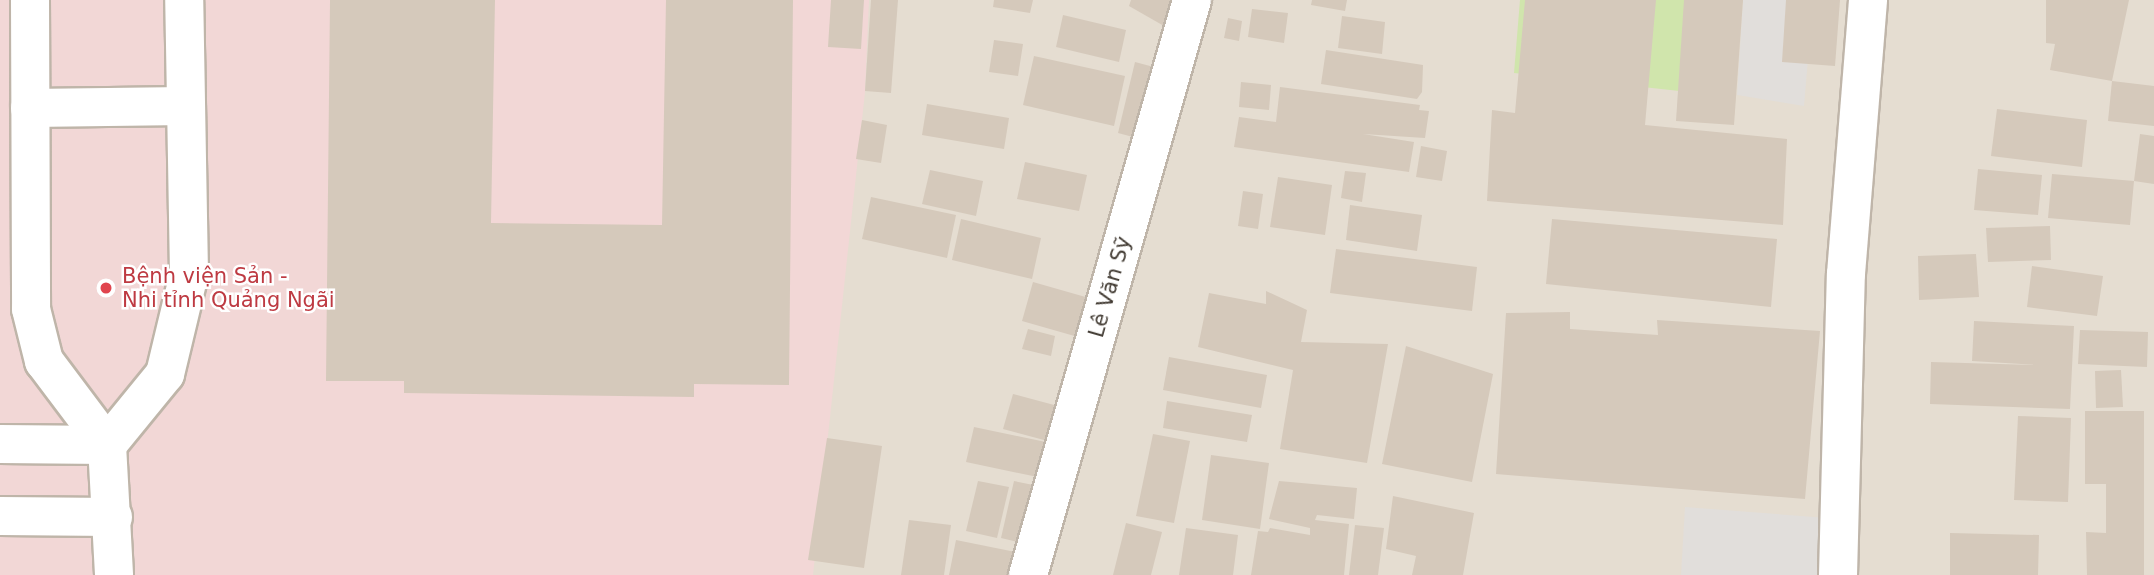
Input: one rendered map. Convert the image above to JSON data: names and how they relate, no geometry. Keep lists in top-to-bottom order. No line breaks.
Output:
{"streets":{"street":["Lê Văn Sỹ"]},"places":["Bệnh viện Sản - Nhi tỉnh Quảng Ngãi"]}
